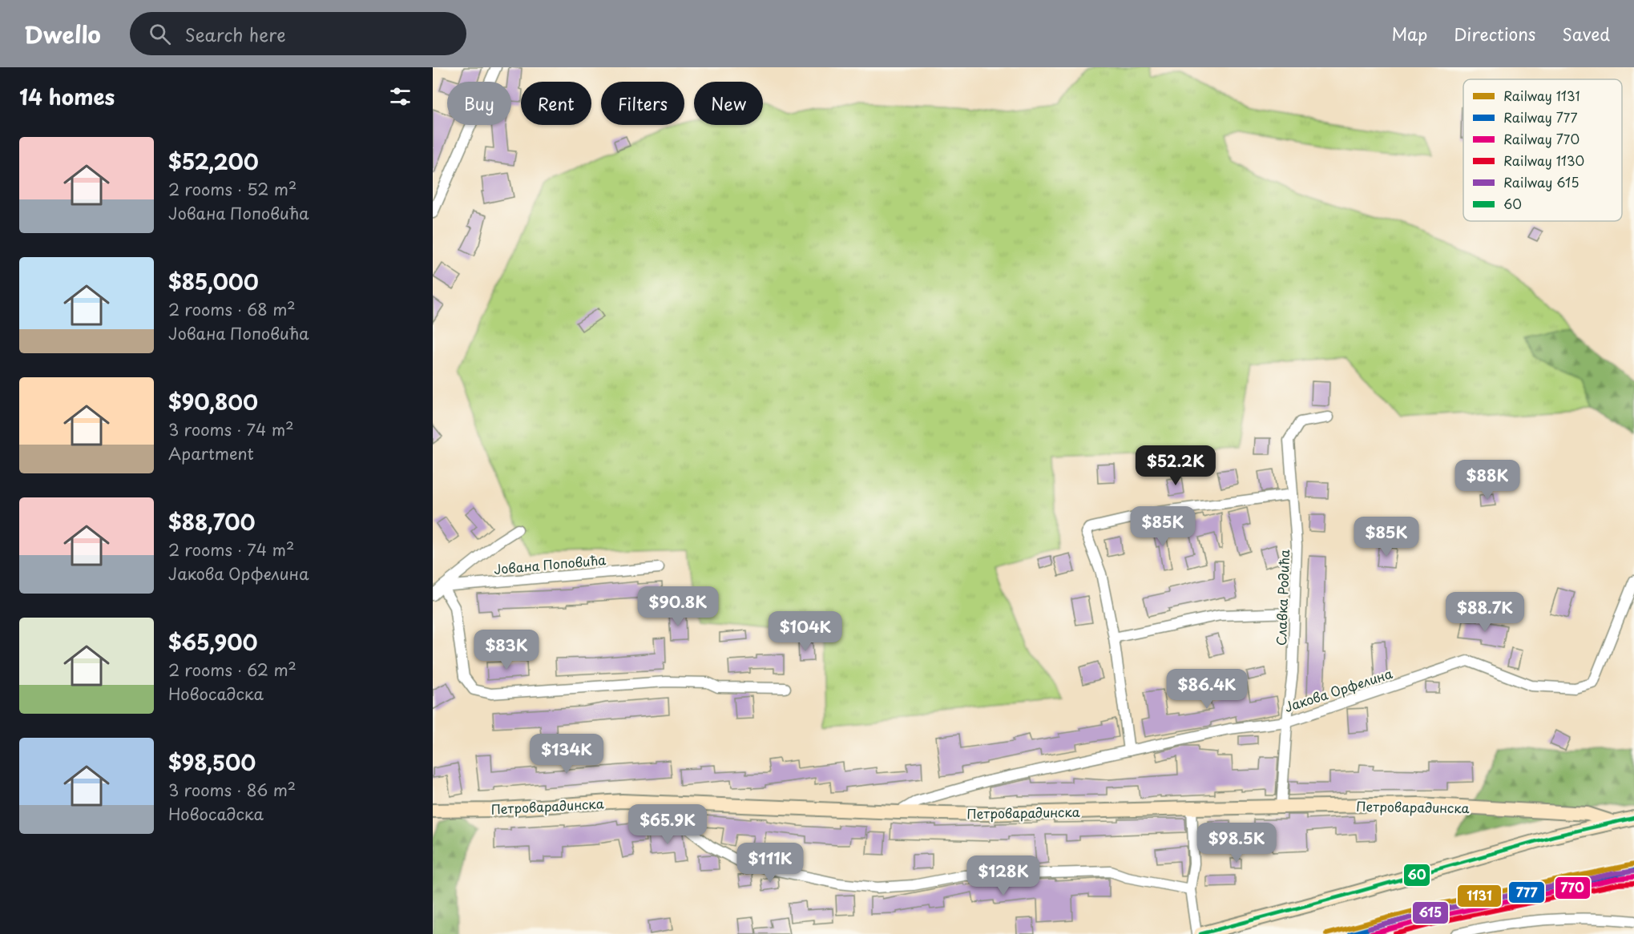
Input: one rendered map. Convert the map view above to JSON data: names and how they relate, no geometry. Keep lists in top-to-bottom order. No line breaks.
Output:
{"streets":{"street":["Јована Поповића","Славка Родића","Јакова Орфелина","Петроварадинска"]},"crossings":[["Славка Родића","Јакова Орфелина"],["Славка Родића","Петроварадинска"],["Јакова Орфелина","Петроварадинска"]],"lines":["transit line 60","rail line 1131","rail line 777","rail line 615","rail line 770","rail line 1130"],"legend":["Railway 1131","Railway 777","Railway 770","Railway 1130","Railway 615","60"],"page":{"header":"Dwello","search":"Search here","nav":["Map","Directions","Saved"],"heading":"14 homes","chip":["Buy","Rent","Filters","New"],"list":[{"name":"$52,200","note":"2 rooms · 52 m² · Јована Поповића"},{"name":"$85,000","note":"2 rooms · 68 m² · Јована Поповића"},{"name":"$90,800","note":"3 rooms · 74 m² · Apartment"},{"name":"$88,700","note":"2 rooms · 74 m² · Јакова Орфелина"},{"name":"$65,900","note":"2 rooms · 62 m² · Новосадска"},{"name":"$98,500","note":"3 rooms · 86 m² · Новосадска"}],"price":["$52.2K","$88K","$85K","$85K","$90.8K","$88.7K","$104K","$83K","$86.4K","$134K","$65.9K","$98.5K","$111K","$128K"]}}
